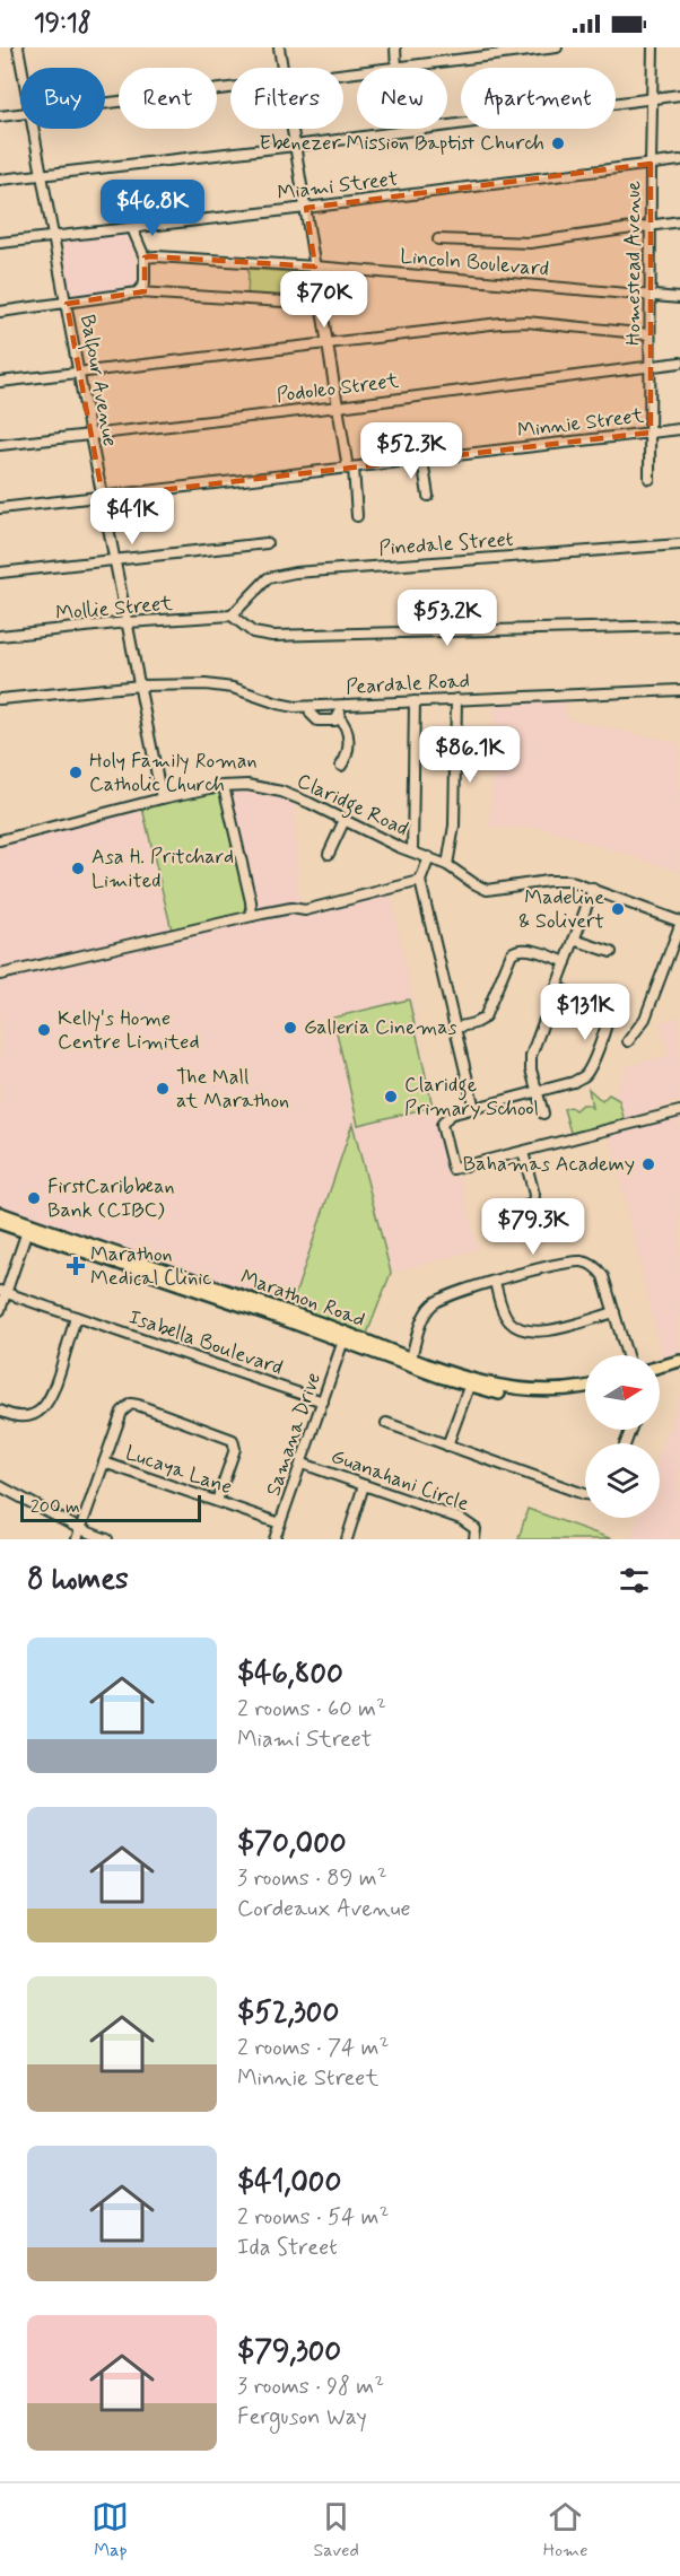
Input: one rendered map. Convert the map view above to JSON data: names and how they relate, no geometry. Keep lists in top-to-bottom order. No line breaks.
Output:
{"streets":{"main road":["Marathon Road"],"street":["Miami Street","Lincoln Boulevard","Homestead Avenue","Balfour Avenue","Podoleo Street","Minnie Street","Pinedale Street","Mollie Street","Peardale Road","Claridge Road","Isabella Boulevard","Samana Drive","Lucaya Lane","Guanahani Circle"]},"crossings":[["Miami Street","Homestead Avenue"],["Miami Street","Balfour Avenue"],["Lincoln Boulevard","Homestead Avenue"],["Homestead Avenue","Podoleo Street"],["Homestead Avenue","Minnie Street"],["Balfour Avenue","Podoleo Street"],["Balfour Avenue","Minnie Street"],["Balfour Avenue","Mollie Street"],["Balfour Avenue","Peardale Road"],["Balfour Avenue","Claridge Road"],["Pinedale Street","Mollie Street"],["Marathon Road","Samana Drive"],["Isabella Boulevard","Samana Drive"],["Samana Drive","Lucaya Lane"],["Samana Drive","Guanahani Circle"]],"places":{"other":["Ebenezer Mission Baptist Church","Holy Family Roman Catholic Church","Asa H. Pritchard Limited","Madeline & Solivert","Galleria Cinemas","Kelly's Home Centre Limited","The Mall at Marathon","Claridge Primary School","Bahamas Academy","FirstCaribbean Bank (CIBC)"],"health":["Marathon Medical Clinic"]},"scale_bar":"200 m","north":"right","page":{"status":"19:18","chip":["Buy","Rent","Filters","New","Apartment"],"price":["$46.8K","$70K","$52.3K","$41K","$53.2K","$86.1K","$131K","$79.3K"],"scale":"200 m","heading":"8 homes","list":[{"name":"$46,800","note":"2 rooms · 60 m² · Miami Street"},{"name":"$70,000","note":"3 rooms · 89 m² · Cordeaux Avenue"},{"name":"$52,300","note":"2 rooms · 74 m² · Minnie Street"},{"name":"$41,000","note":"2 rooms · 54 m² · Ida Street"},{"name":"$79,300","note":"3 rooms · 98 m² · Ferguson Way"}],"tabs":["Map","Saved","Home"]}}
